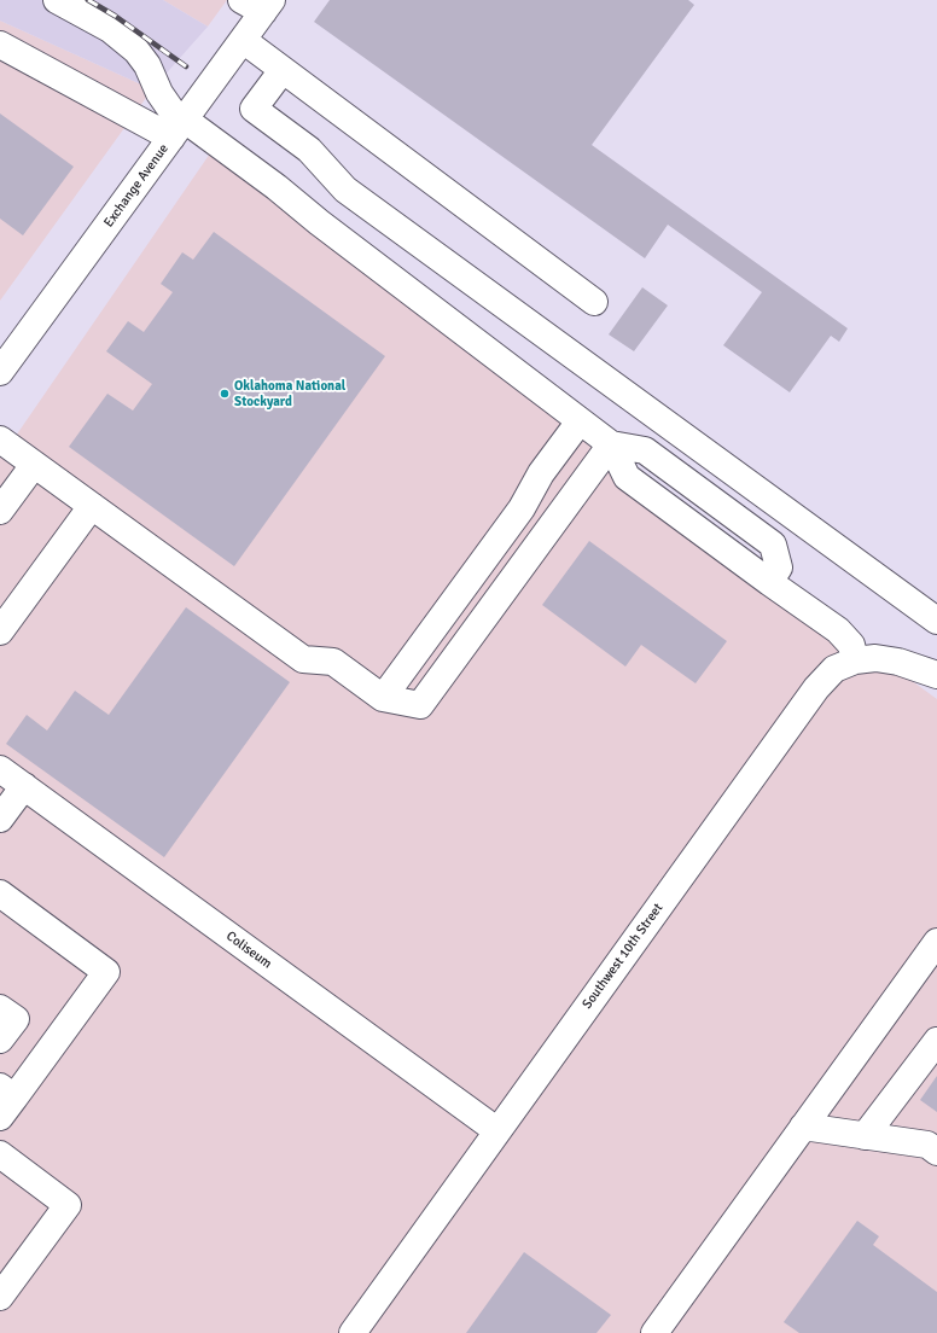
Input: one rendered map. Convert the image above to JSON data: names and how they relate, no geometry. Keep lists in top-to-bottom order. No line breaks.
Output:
{"streets":{"street":["Exchange Avenue","Coliseum","Southwest 10th Street"]},"crossings":[["Coliseum","Southwest 10th Street"]],"places":["Oklahoma National Stockyard"]}
